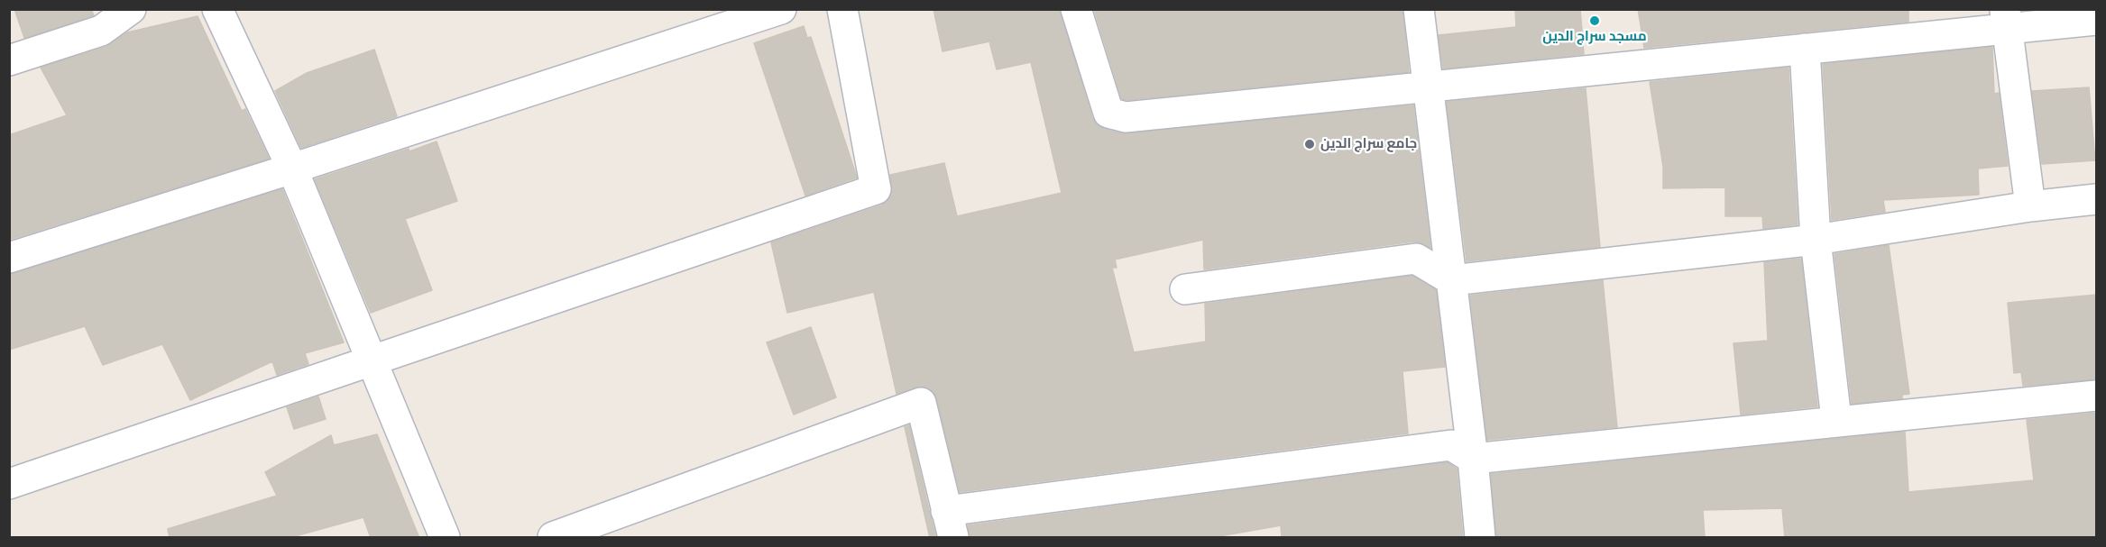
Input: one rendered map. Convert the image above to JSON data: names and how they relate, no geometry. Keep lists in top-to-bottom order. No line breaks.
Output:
{"places":["مسجد سراج الدين","جامع سراج الدين"]}
